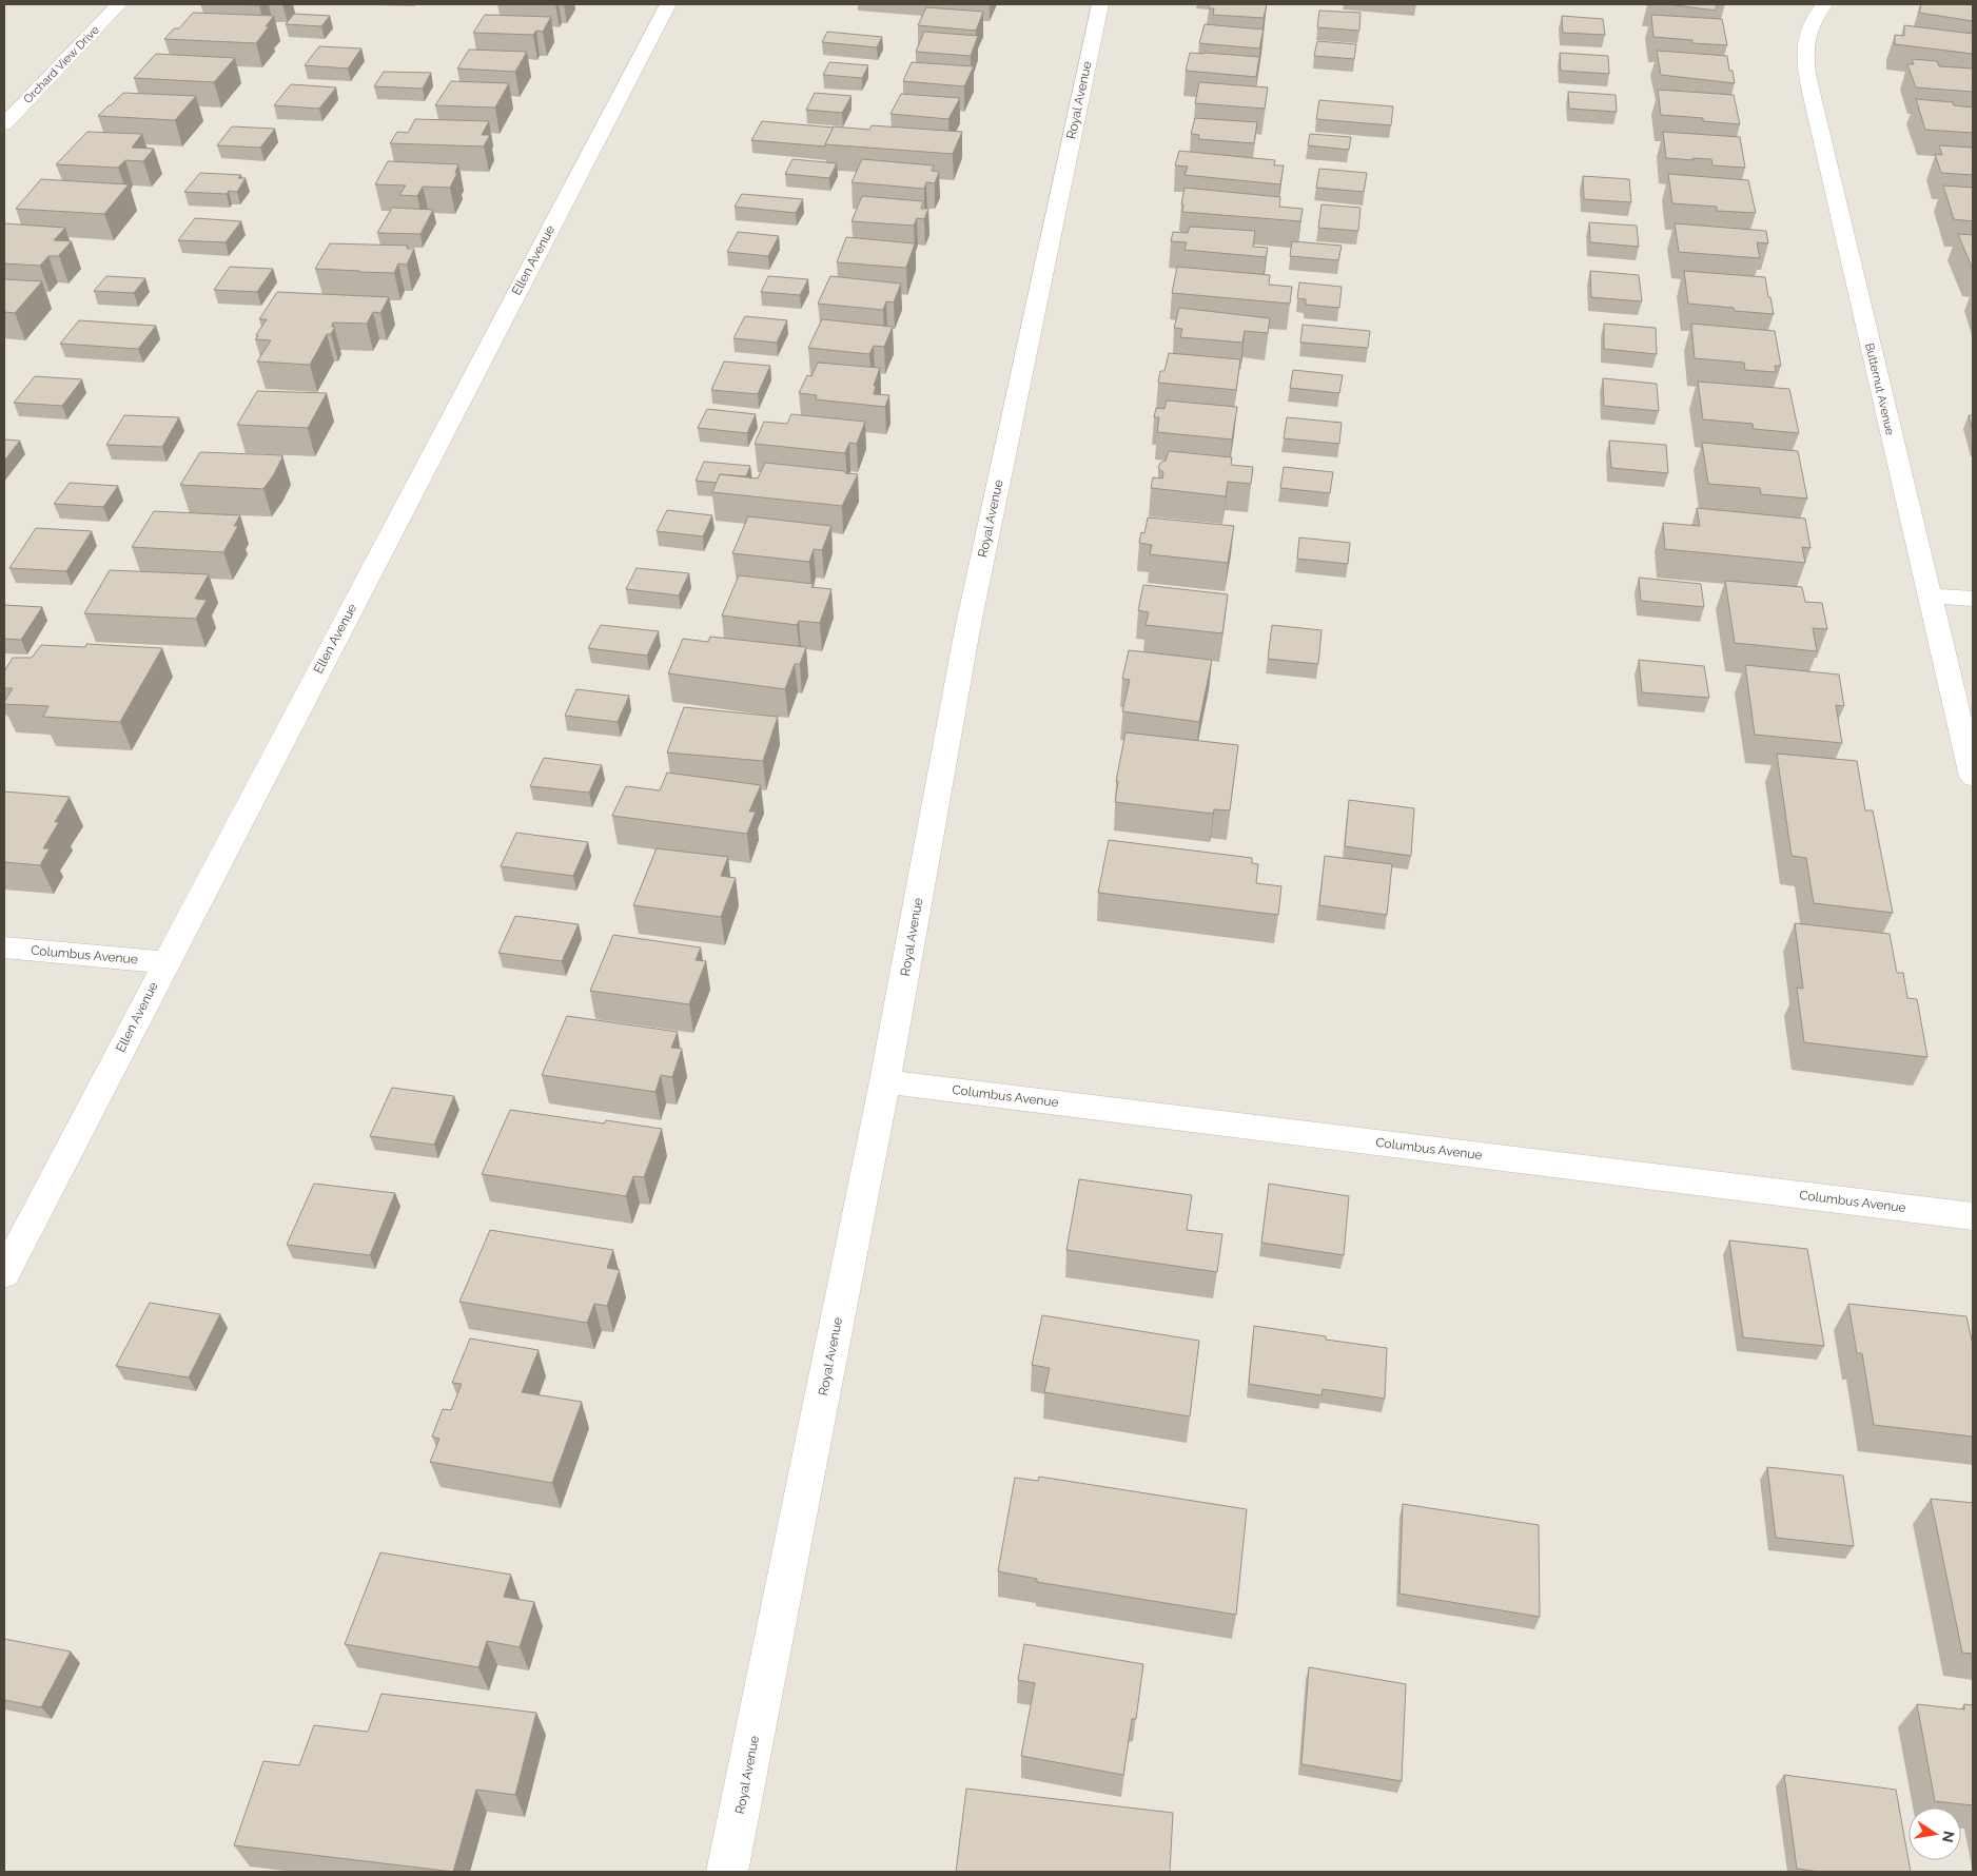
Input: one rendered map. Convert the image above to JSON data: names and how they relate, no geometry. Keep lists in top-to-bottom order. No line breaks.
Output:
{"streets":{"street":["Orchard View Drive","Royal Avenue","Ellen Avenue","Butternut Avenue","Columbus Avenue"]},"crossings":[["Royal Avenue","Columbus Avenue"],["Ellen Avenue","Columbus Avenue"]],"north":"right"}
